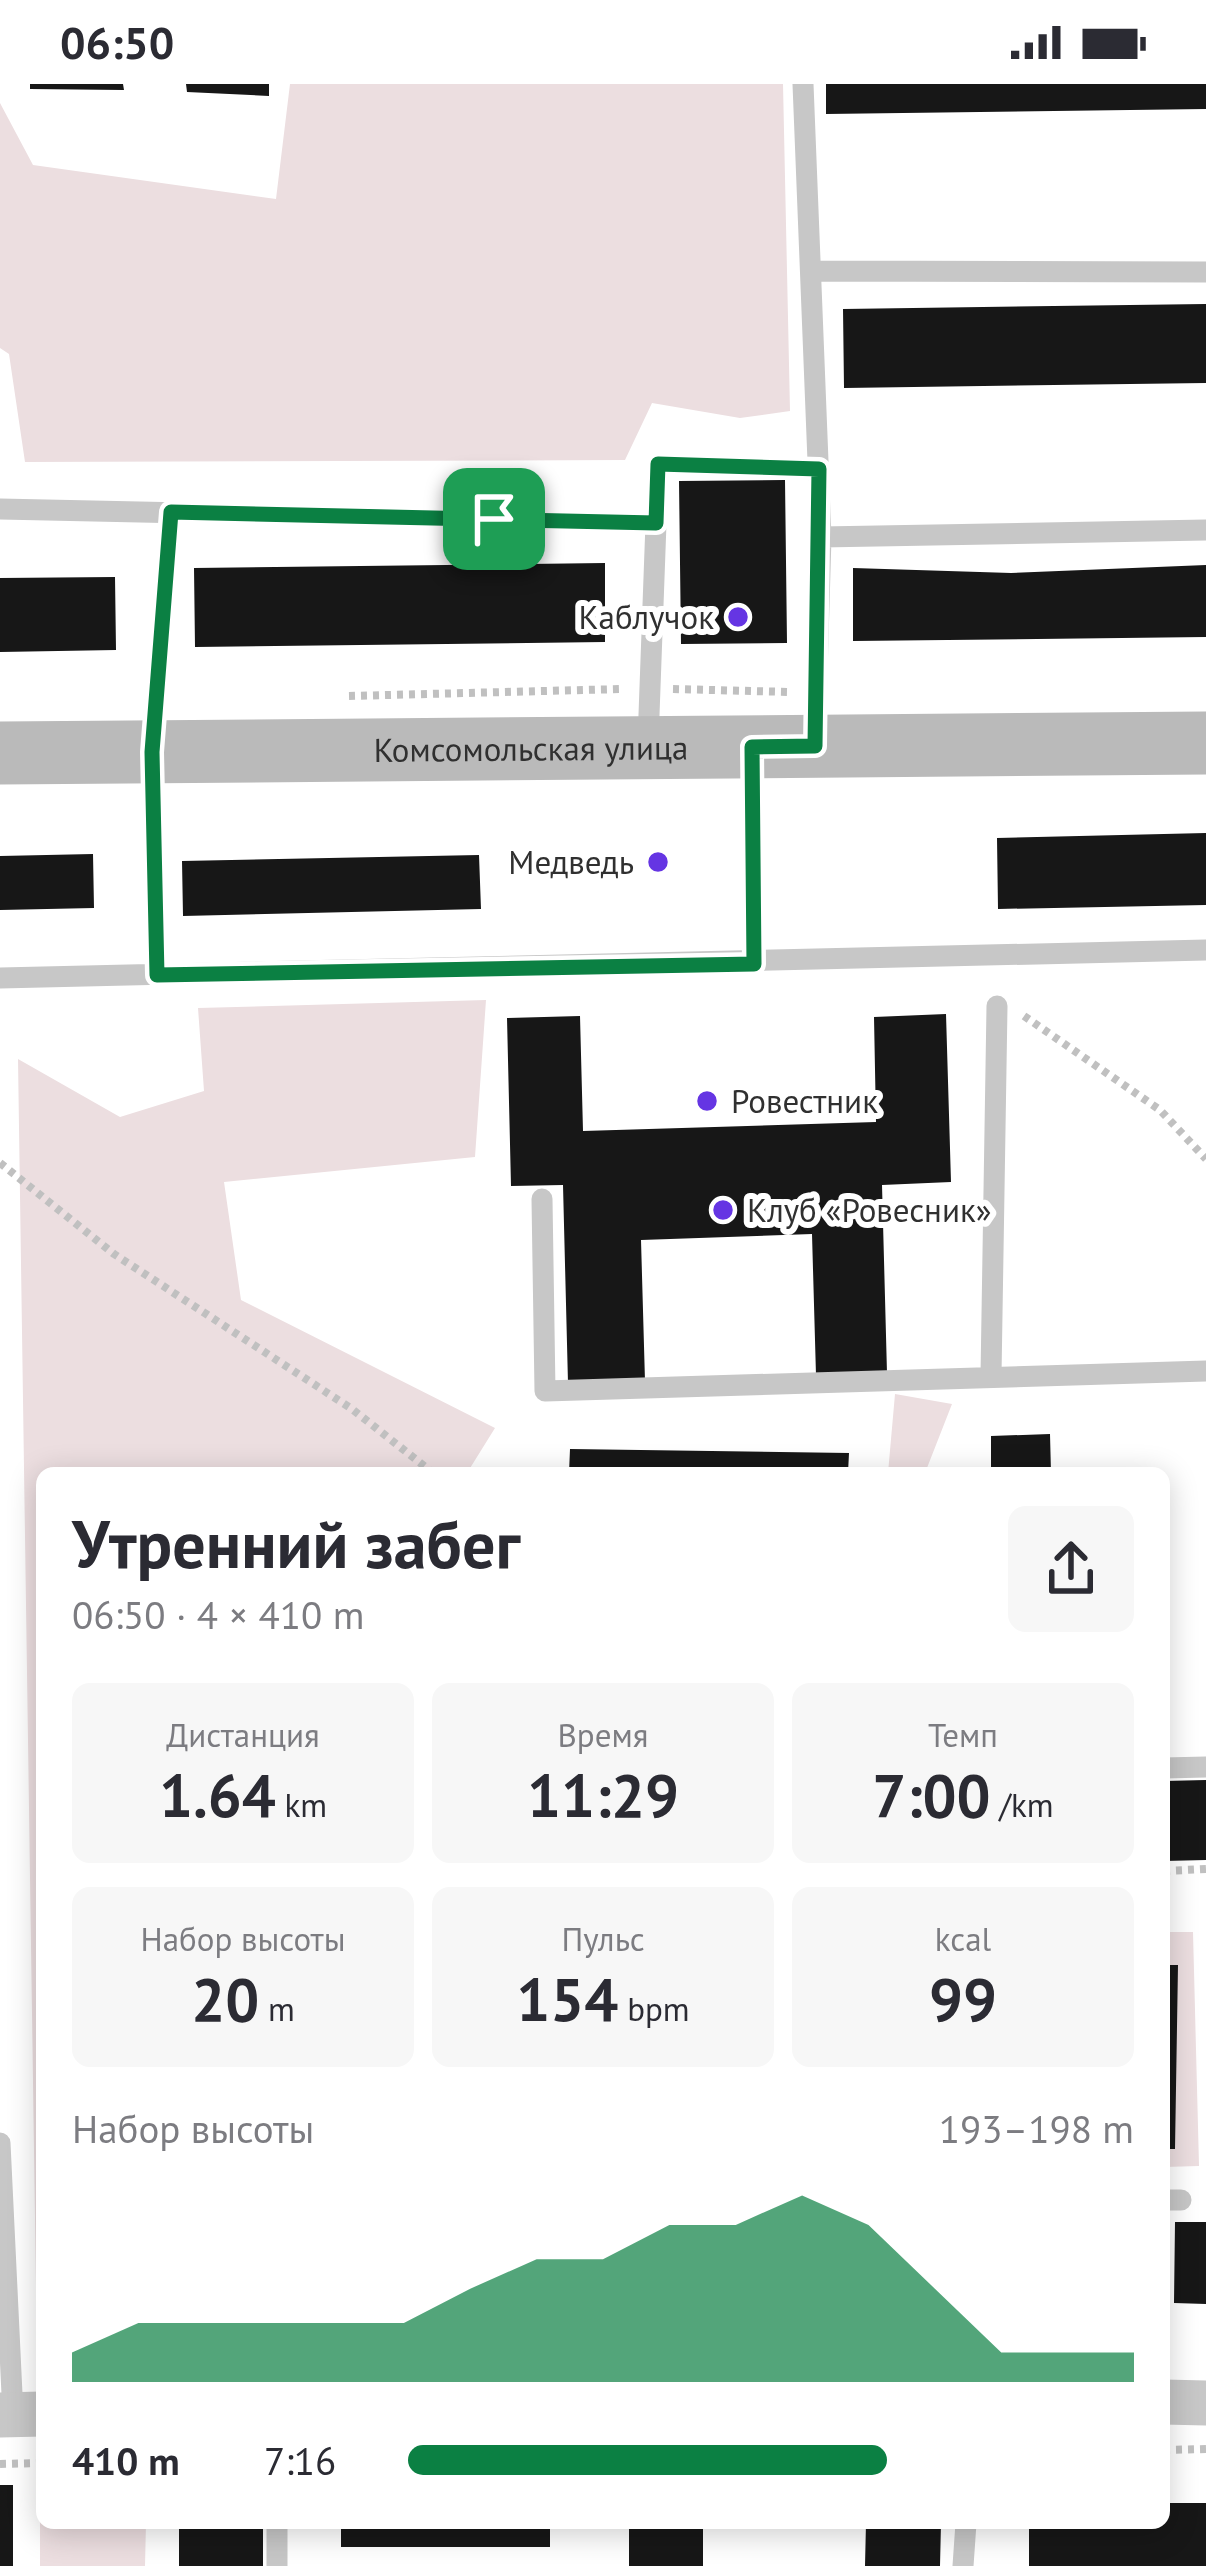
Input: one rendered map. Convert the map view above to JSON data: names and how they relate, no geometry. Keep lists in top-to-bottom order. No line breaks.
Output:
{"streets":{"street":["Комсомольская улица"]},"places":["Каблучок","Медведь","Ровестник","Клуб «Ровесник»"],"page":{"status":"06:50","heading":["Утренний забег","06:50 · 4 × 410 m"],"stats":[["Дистанция","1.64 km"],["Время","11:29"],["Темп","7:00 /km"],["Набор высоты","20 m"],["Пульс","154 bpm"],["kcal","99"]],"chart":["Набор высоты","193–198 m"],"list":[{"name":"410 m","note":"7:16"}]}}
